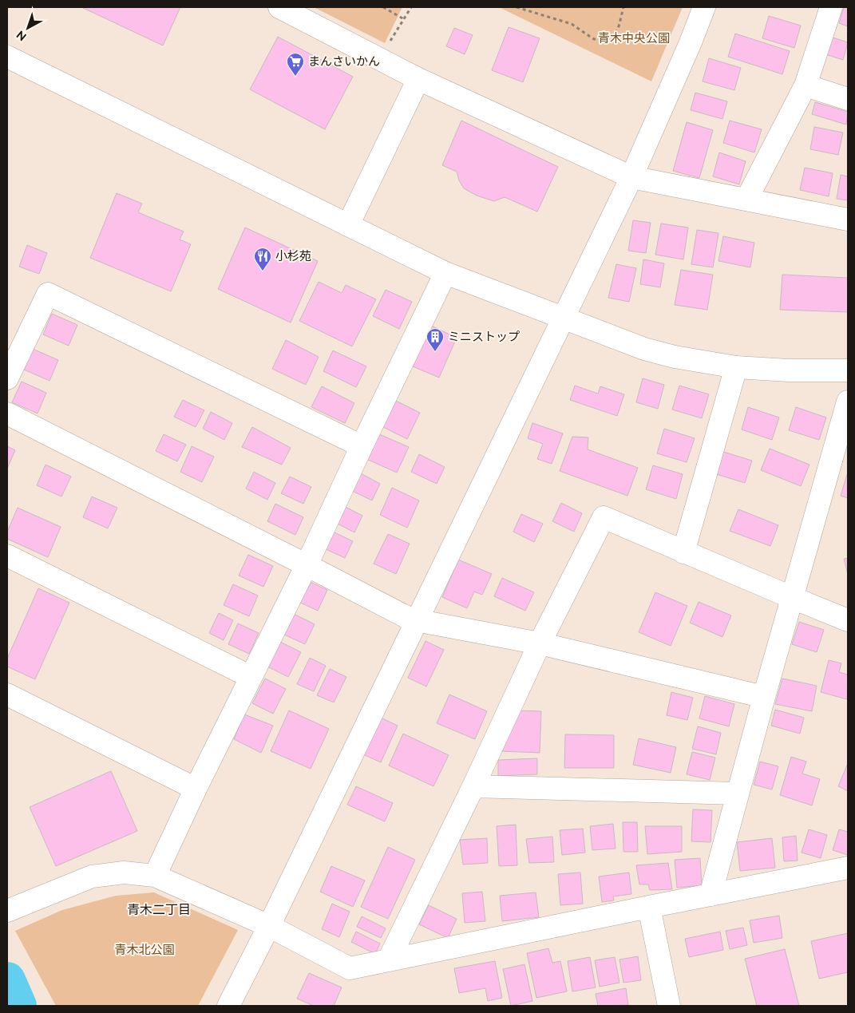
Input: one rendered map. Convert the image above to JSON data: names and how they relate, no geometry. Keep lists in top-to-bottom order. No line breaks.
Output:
{"districts":["青木二丁目"],"parks":["青木中央公園","青木北公園"],"places":{"supermarket":["まんさいかん"],"restaurant":["小杉苑"],"building":["ミニストップ"]},"north":"bottom left"}
